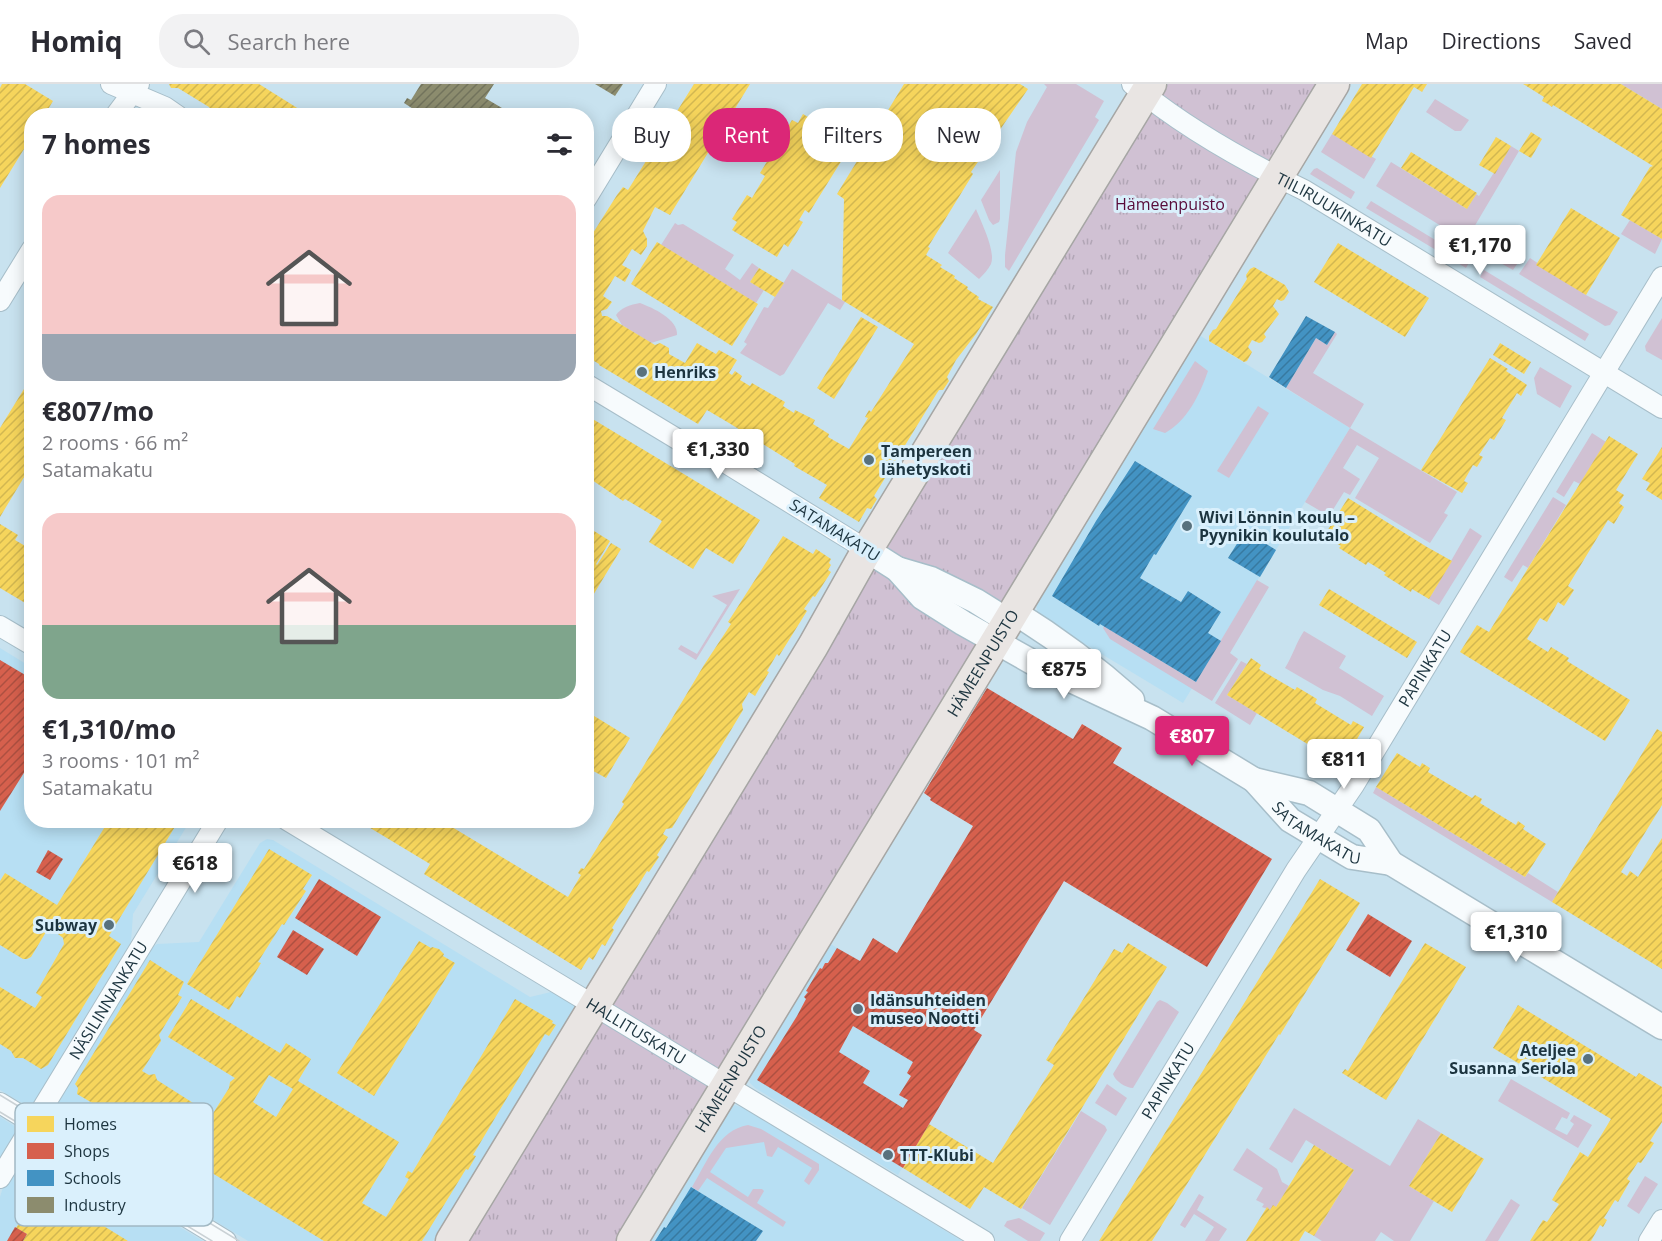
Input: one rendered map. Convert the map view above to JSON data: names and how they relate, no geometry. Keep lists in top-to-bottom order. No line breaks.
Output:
{"streets":{"main road":["HÄMEENPUISTO"],"street":["TIILIRUUKINKATU","SATAMAKATU","PAPINKATU","NÄSILINNANKATU","HALLITUSKATU"]},"crossings":[["TIILIRUUKINKATU","HÄMEENPUISTO"],["TIILIRUUKINKATU","PAPINKATU"],["SATAMAKATU","HÄMEENPUISTO"],["SATAMAKATU","PAPINKATU"],["HÄMEENPUISTO","HALLITUSKATU"]],"parks":["Hämeenpuisto"],"places":["Henriks","Tampereen lähetyskoti","Wivi Lönnin koulu – Pyynikin koulutalo","Subway","Idänsuhteiden museo Nootti","Ateljee Susanna Seriola","TTT-Klubi"],"legend":["Homes","Shops","Schools","Industry"],"page":{"header":"Homiq","search":"Search here","nav":["Map","Directions","Saved"],"chip":["Buy","Rent","Filters","New"],"heading":"7 homes","list":[{"name":"€807/mo","note":"2 rooms · 66 m² · Satamakatu"},{"name":"€1,310/mo","note":"3 rooms · 101 m² · Satamakatu"}],"price":["€1,170","€1,330","€875","€807","€811","€618","€1,310"]}}
